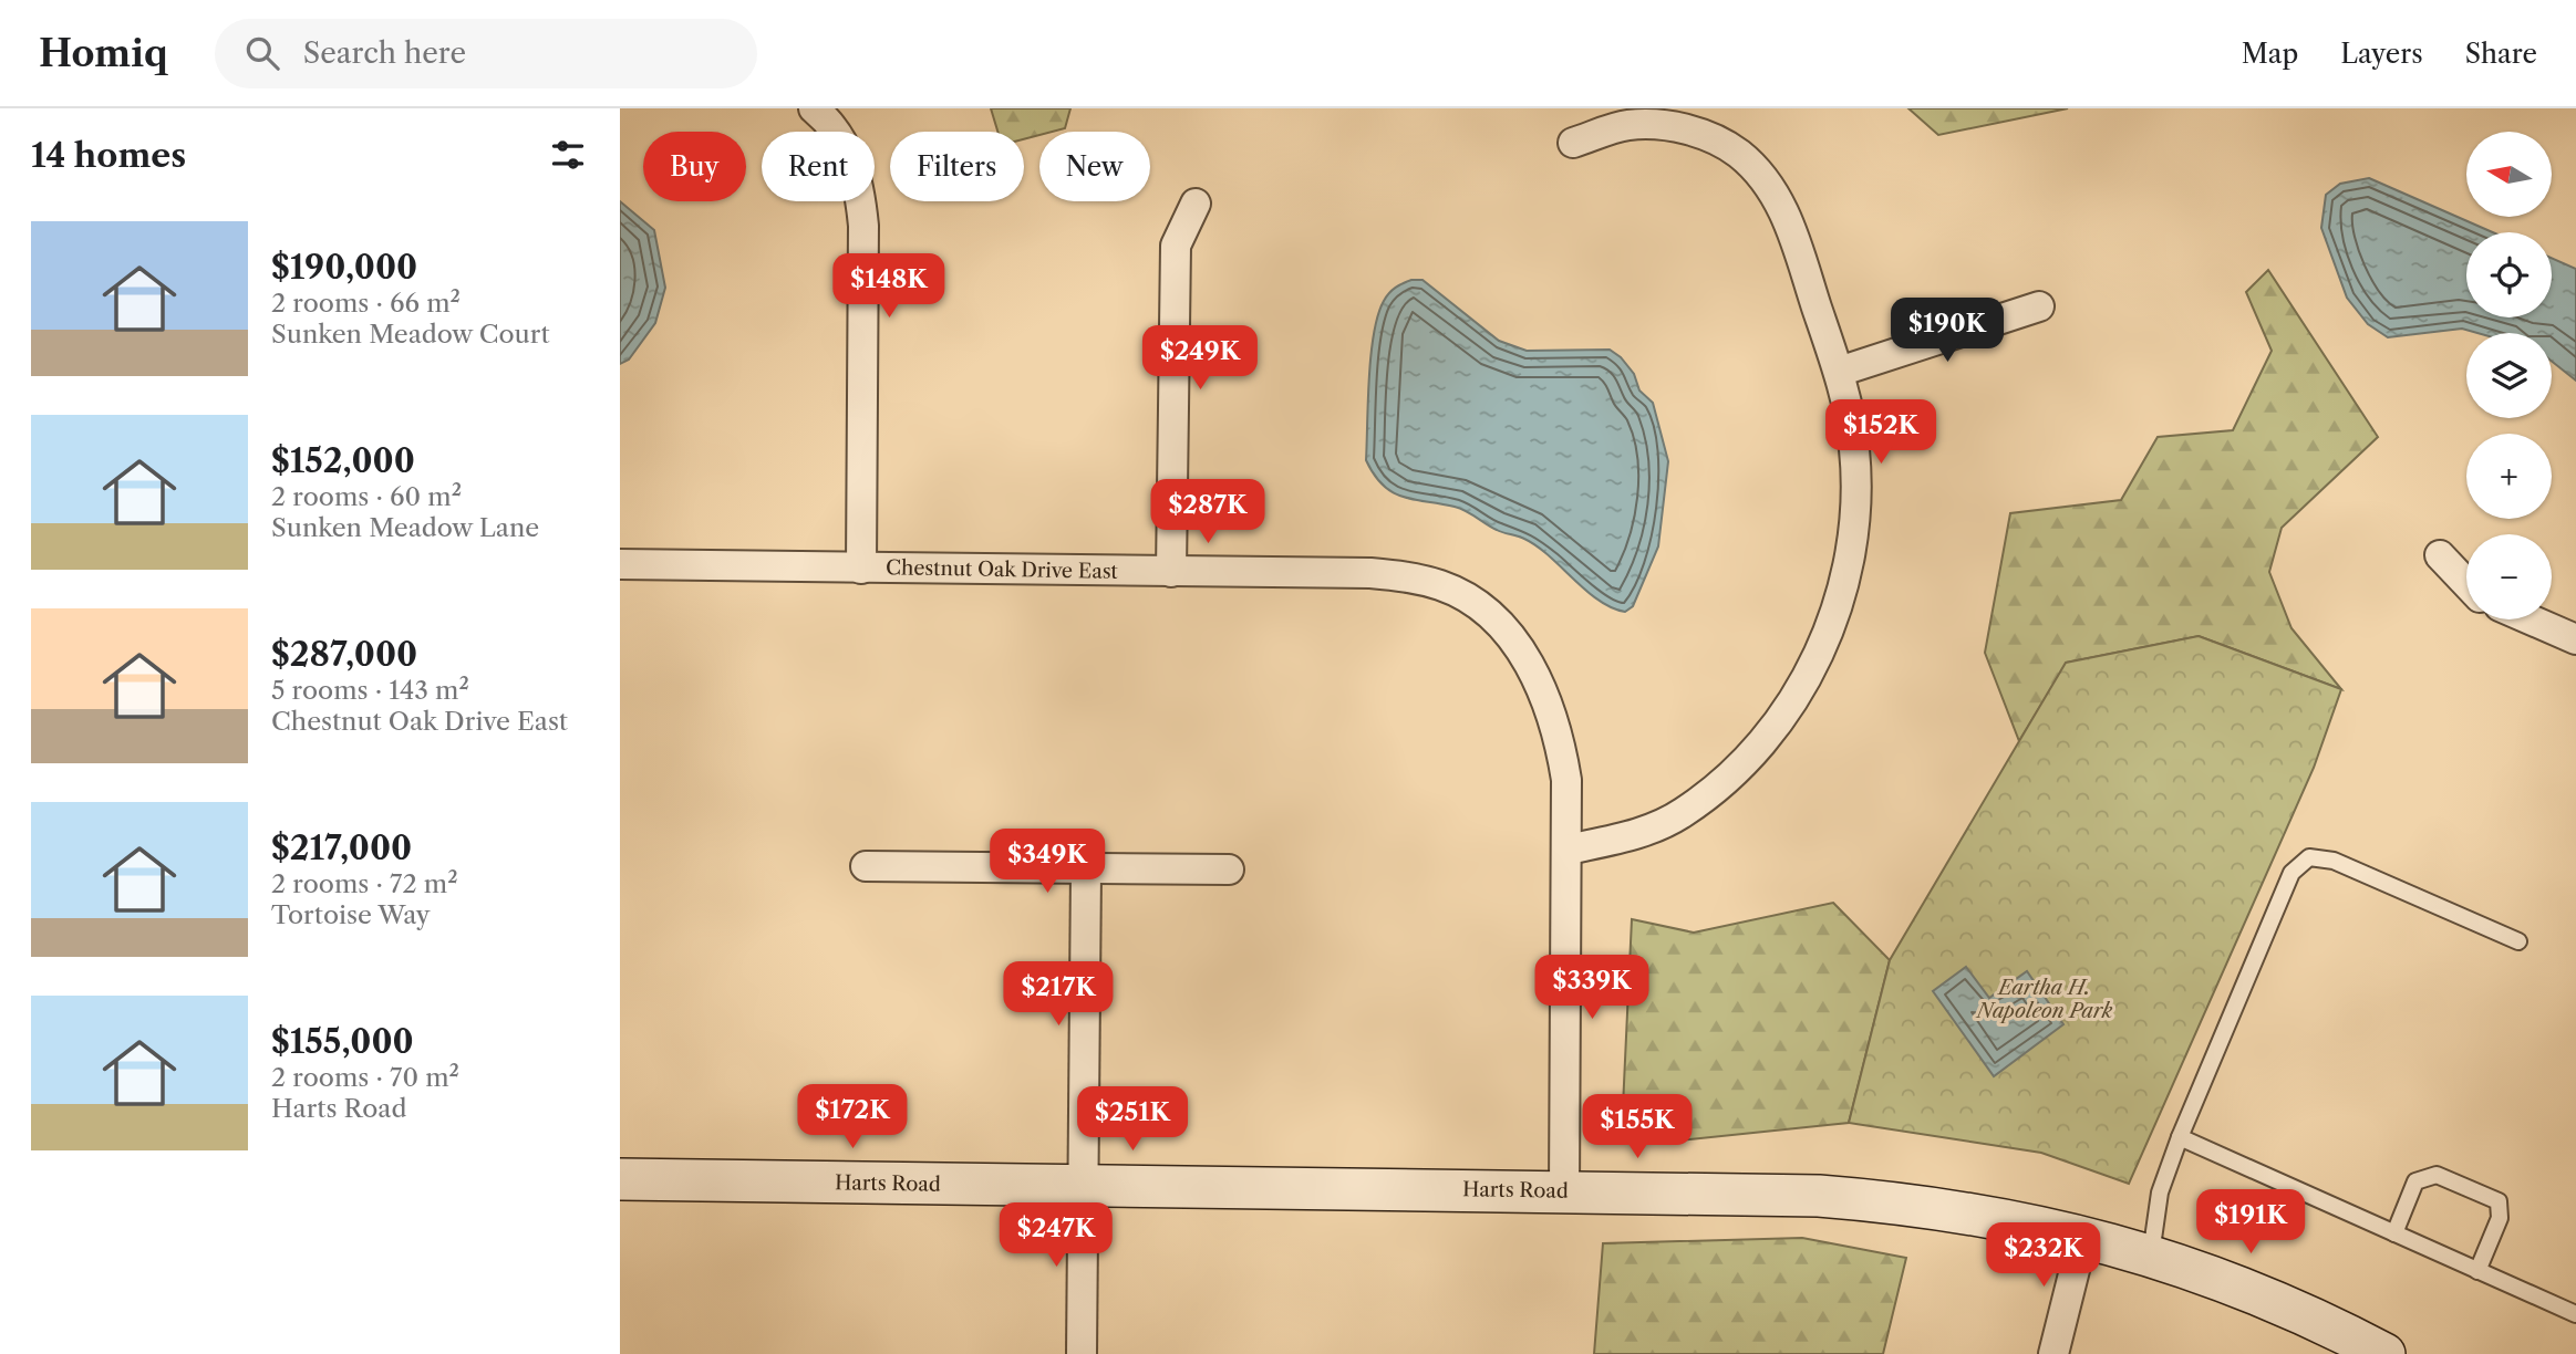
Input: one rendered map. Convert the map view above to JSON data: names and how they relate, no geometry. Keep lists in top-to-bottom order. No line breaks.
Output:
{"streets":{"street":["Chestnut Oak Drive East","Harts Road"]},"crossings":[["Chestnut Oak Drive East","Harts Road"]],"parks":["Eartha H. Napoleon Park"],"north":"left","page":{"header":"Homiq","search":"Search here","nav":["Map","Layers","Share"],"heading":"14 homes","map_buttons":["+","−"],"chip":["Buy","Rent","Filters","New"],"list":[{"name":"$190,000","note":"2 rooms · 66 m² · Sunken Meadow Court"},{"name":"$152,000","note":"2 rooms · 60 m² · Sunken Meadow Lane"},{"name":"$287,000","note":"5 rooms · 143 m² · Chestnut Oak Drive East"},{"name":"$217,000","note":"2 rooms · 72 m² · Tortoise Way"},{"name":"$155,000","note":"2 rooms · 70 m² · Harts Road"}],"price":["$148K","$190K","$249K","$152K","$287K","$349K","$339K","$217K","$172K","$251K","$155K","$191K","$247K","$232K"]}}
